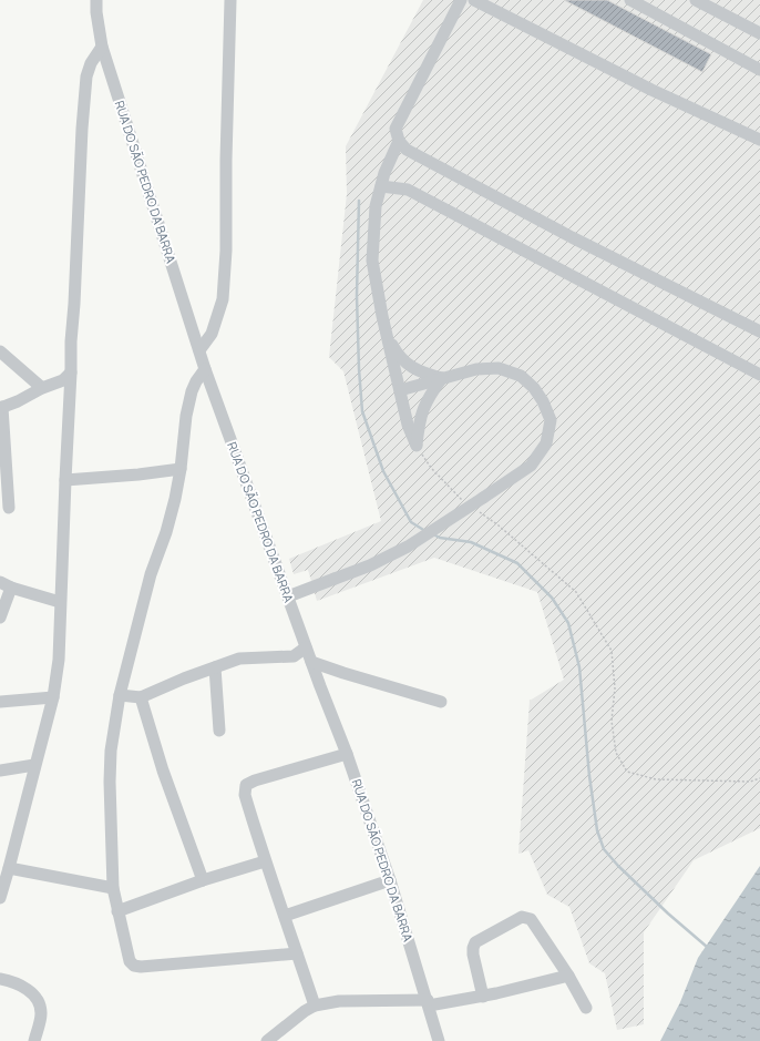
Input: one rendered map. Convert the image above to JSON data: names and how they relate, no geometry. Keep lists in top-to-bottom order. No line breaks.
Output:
{"streets":{"street":["RUA DO SÃO PEDRO DA BARRA"]}}
